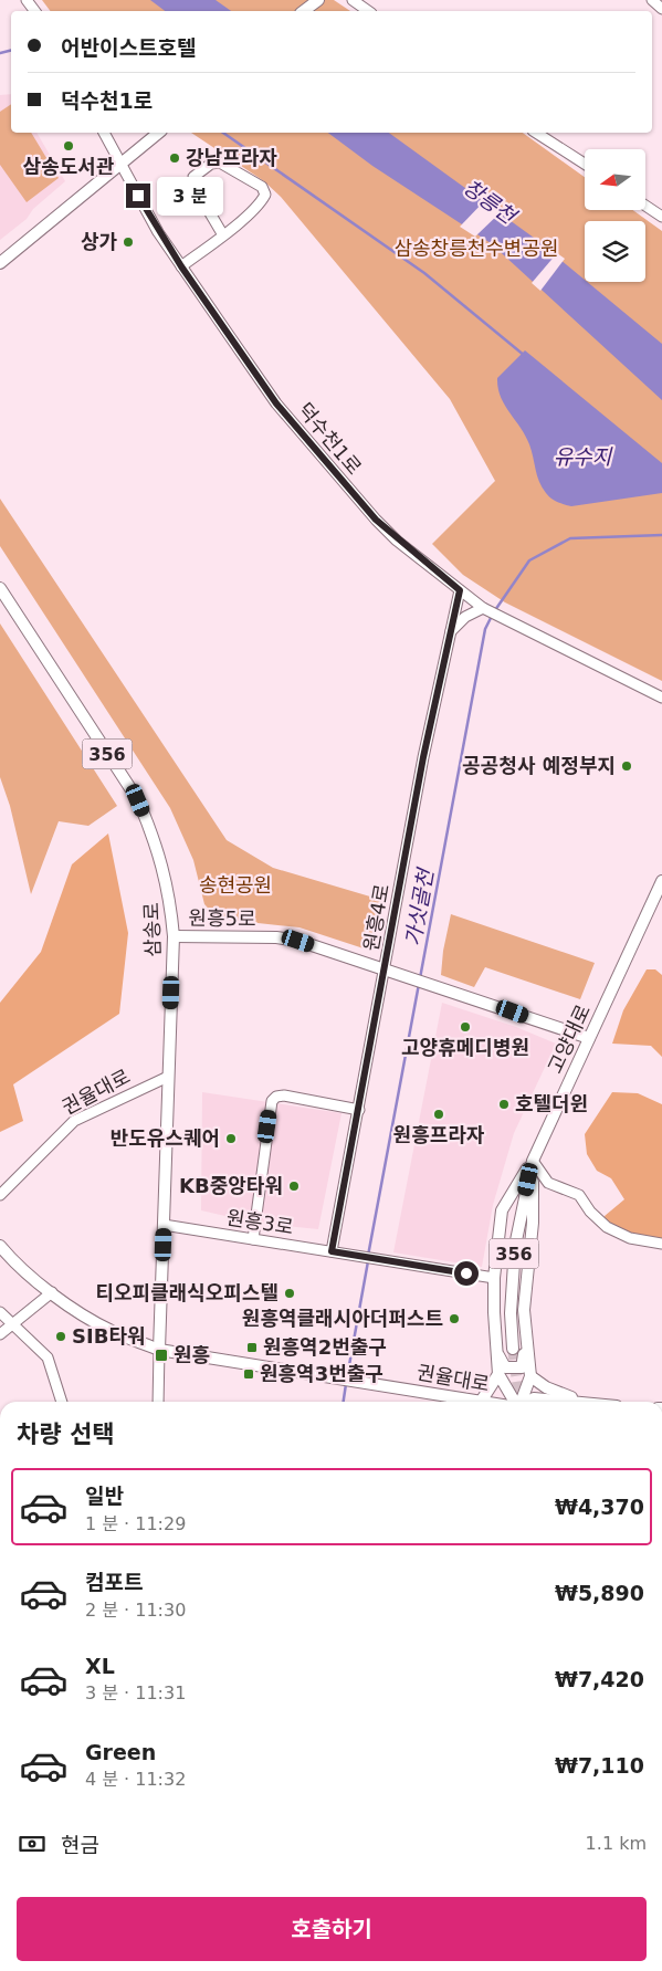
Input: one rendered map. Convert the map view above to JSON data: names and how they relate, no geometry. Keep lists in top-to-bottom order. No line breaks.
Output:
{"streets":{"main road":["356","원흥5로","삼송로","고양대로","권율대로"],"street":["덕수천1로","원흥4로","원흥3로"]},"crossings":[["덕수천1로","원흥4로"],["원흥4로","원흥5로"],["원흥4로","원흥3로"],["원흥5로","삼송로"],["원흥5로","고양대로"],["삼송로","권율대로"],["삼송로","원흥3로"]],"water":["창릉천","유수지","가싯골천"],"parks":["삼송창릉천수변공원","송현공원"],"places":{"other":["삼송도서관","강남프라자","상가","공공청사 예정부지","고양휴메디병원","호텔더윈","원흥프라자","반도유스퀘어","KB중앙타워","티오피클래식오피스텔","원흥역클래시아더퍼스트","SIB타워"],"transit":["원흥역2번출구","원흥","원흥역3번출구"]},"north":"left","page":{"banner":["어반이스트호텔","덕수천1로"],"bubble":"3 분","heading":"차량 선택","list":[{"name":"일반","note":"1 분 · 11:29","value":"₩4,370"},{"name":"컴포트","note":"2 분 · 11:30","value":"₩5,890"},{"name":"XL","note":"3 분 · 11:31","value":"₩7,420"},{"name":"Green","note":"4 분 · 11:32","value":"₩7,110"}],"pay":["현금","1.1 km"],"buttons":"호출하기"}}
